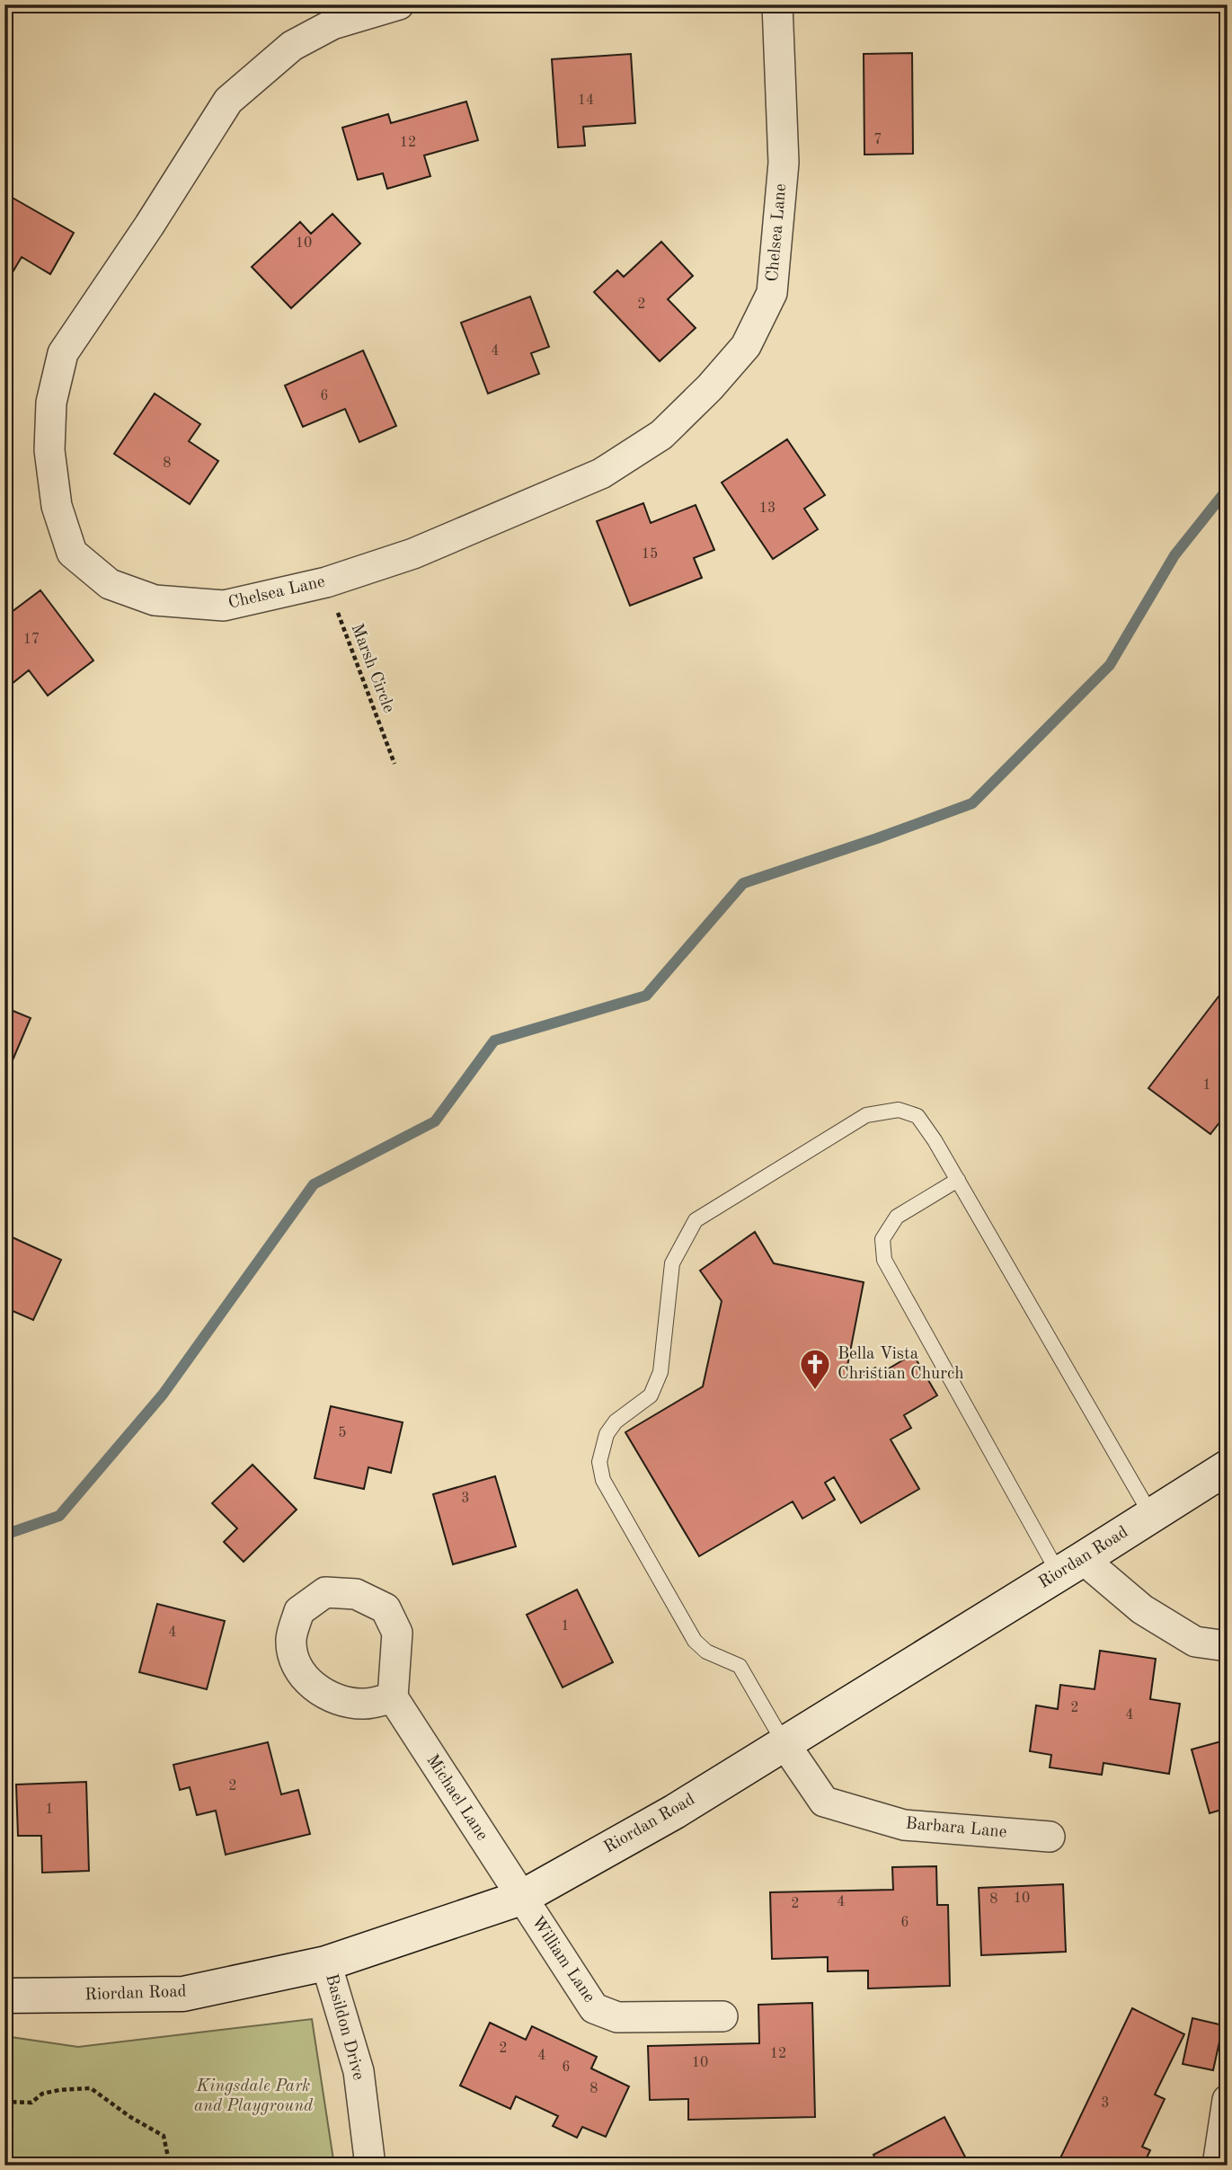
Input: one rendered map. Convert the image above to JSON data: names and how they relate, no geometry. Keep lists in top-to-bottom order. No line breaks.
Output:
{"streets":{"street":["Chelsea Lane","Riordan Road","Michael Lane","Barbara Lane","William Lane","Basildon Drive"],"path":["Marsh Circle"]},"crossings":[["Chelsea Lane","Marsh Circle"],["Riordan Road","Michael Lane"],["Riordan Road","Barbara Lane"],["Riordan Road","William Lane"],["Riordan Road","Basildon Drive"],["Michael Lane","William Lane"]],"parks":["Kingsdale Park and Playground"],"places":{"church":["Bella Vista Christian Church"]},"house_numbers":["14","7","12","10","2","4","6","8","13","15","17","1","5","3","1","4","2","4","2","1","10","8","4","2","6","2","12","4","10","6","8","3"]}
